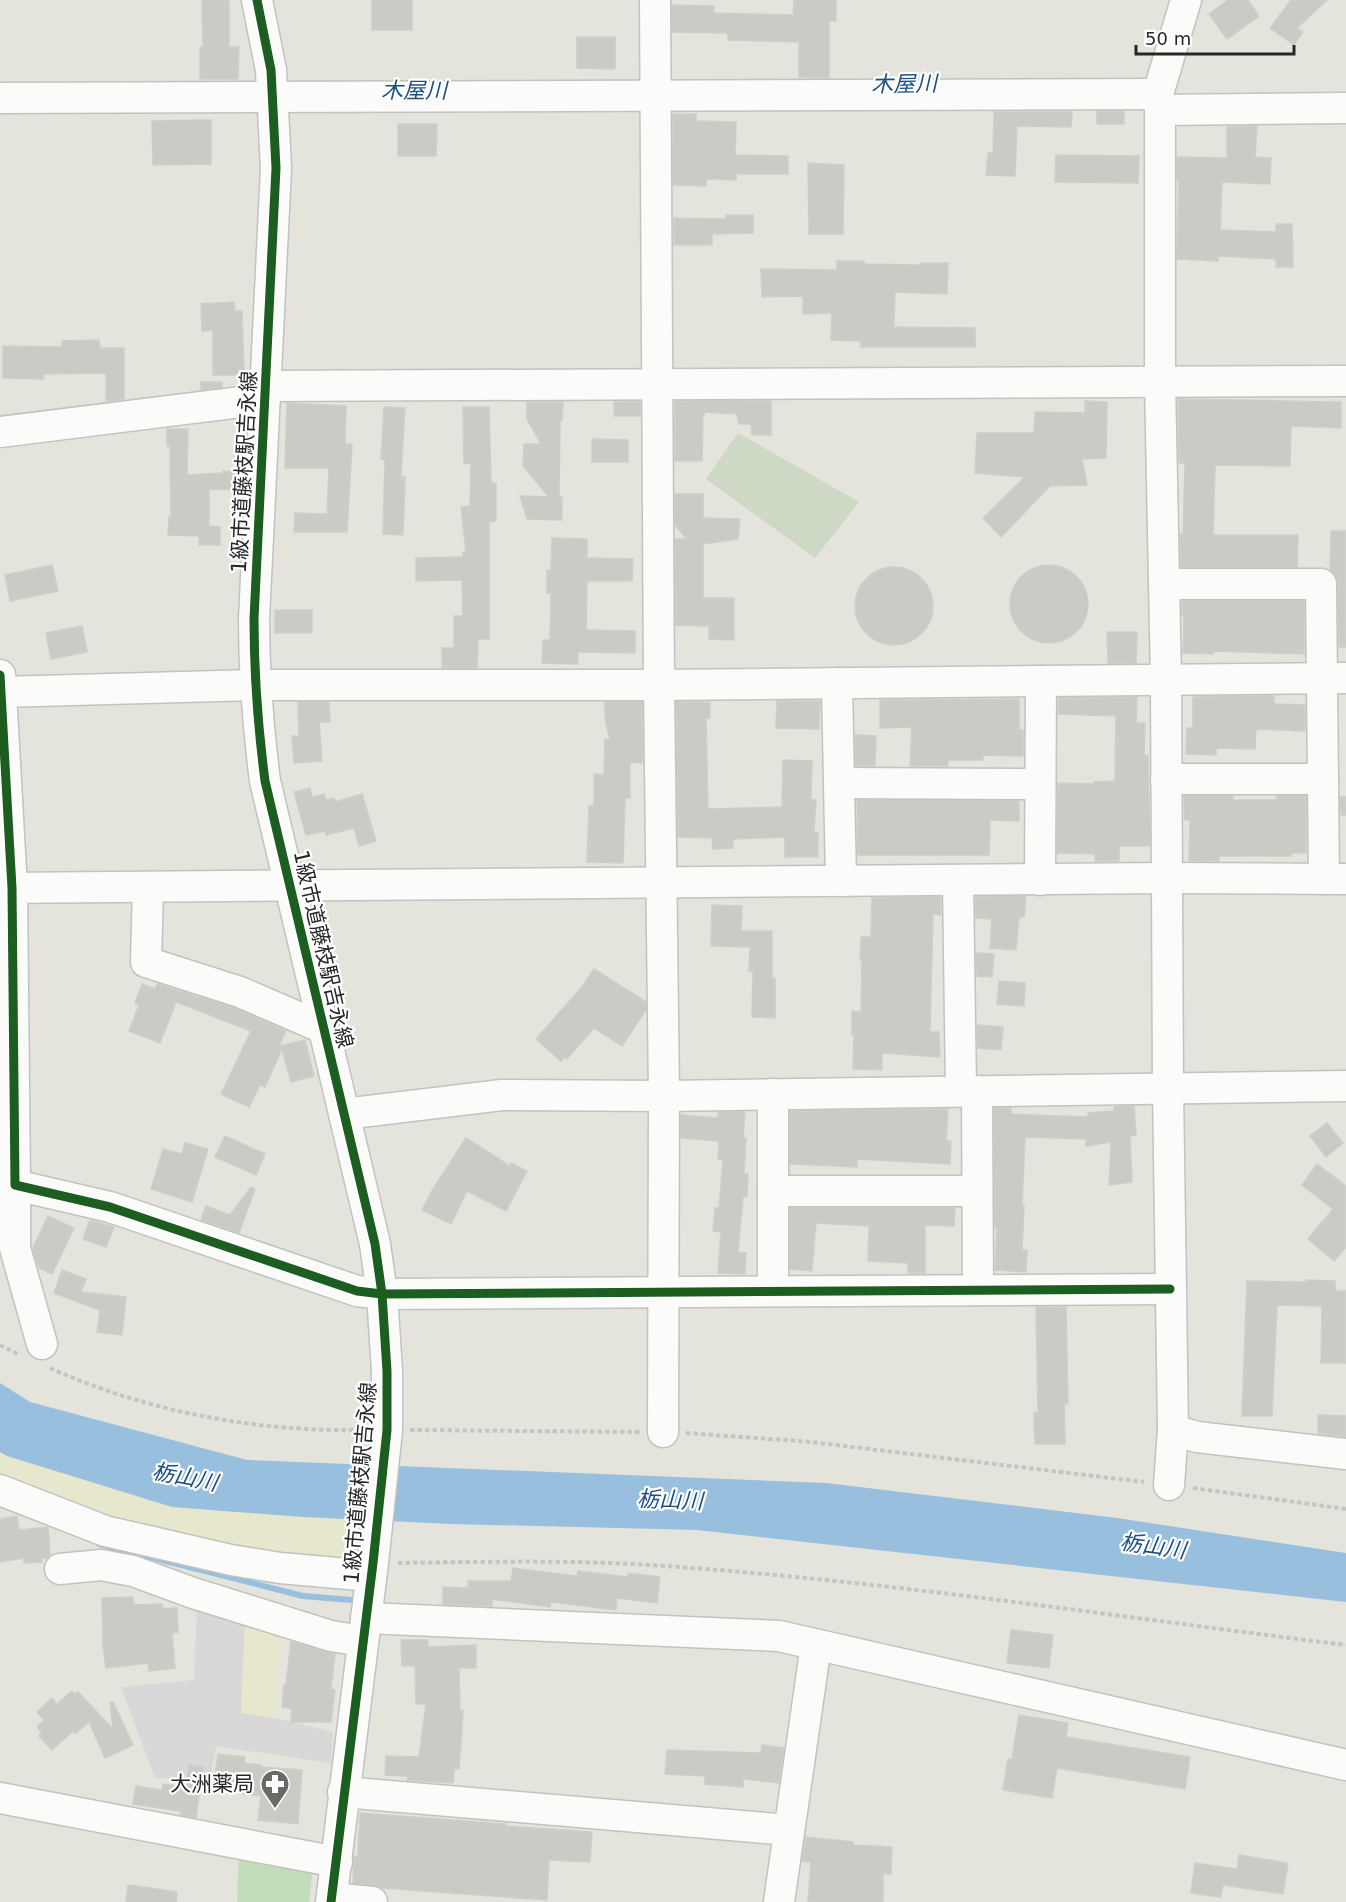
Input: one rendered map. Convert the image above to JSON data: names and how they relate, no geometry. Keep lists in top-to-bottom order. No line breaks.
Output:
{"streets":{"street":["1級市道藤枝駅吉永線"]},"water":["木屋川","栃山川"],"places":{"pharmacy":["大洲薬局"]},"scale_bar":"50 m"}
